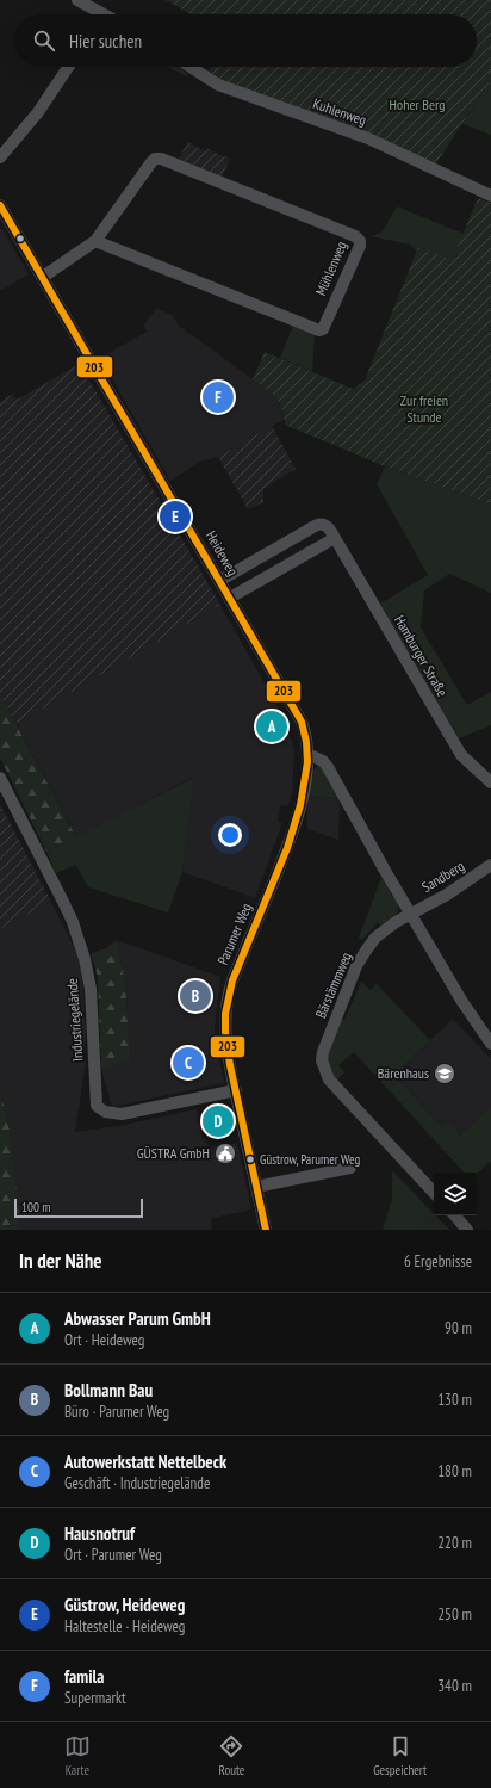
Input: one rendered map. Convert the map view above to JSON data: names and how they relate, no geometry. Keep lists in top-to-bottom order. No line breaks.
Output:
{"streets":{"street":["Kuhlenweg","Mühlenweg","Heideweg","Hamburger Straße","Sandberg","Parumer Weg","Bärstämmweg","Industriegelände"]},"crossings":[["Mühlenweg","Heideweg"],["Heideweg","Parumer Weg"],["Sandberg","Bärstämmweg"],["Parumer Weg","Industriegelände"]],"parks":["Hoher Berg","Zur freien Stunde"],"places":{"school or university":["Bärenhaus"],"public building":["GÜSTRA GmbH"],"other":["Güstrow, Parumer Weg"]},"lines":["transit line 203"],"scale_bar":"100 m","page":{"search":"Hier suchen","pins":["F","E","A","B","C","D"],"scale":"100 m","heading":["In der Nähe","6 Ergebnisse"],"list":[{"mark":"A","name":"Abwasser Parum GmbH","note":"Ort · Heideweg","value":"90 m"},{"mark":"B","name":"Bollmann Bau","note":"Büro · Parumer Weg","value":"130 m"},{"mark":"C","name":"Autowerkstatt Nettelbeck","note":"Geschäft · Industriegelände","value":"180 m"},{"mark":"D","name":"Hausnotruf","note":"Ort · Parumer Weg","value":"220 m"},{"mark":"E","name":"Güstrow, Heideweg","note":"Haltestelle · Heideweg","value":"250 m"},{"mark":"F","name":"famila","note":"Supermarkt","value":"340 m"}],"nav":["Karte","Route","Gespeichert"]}}
